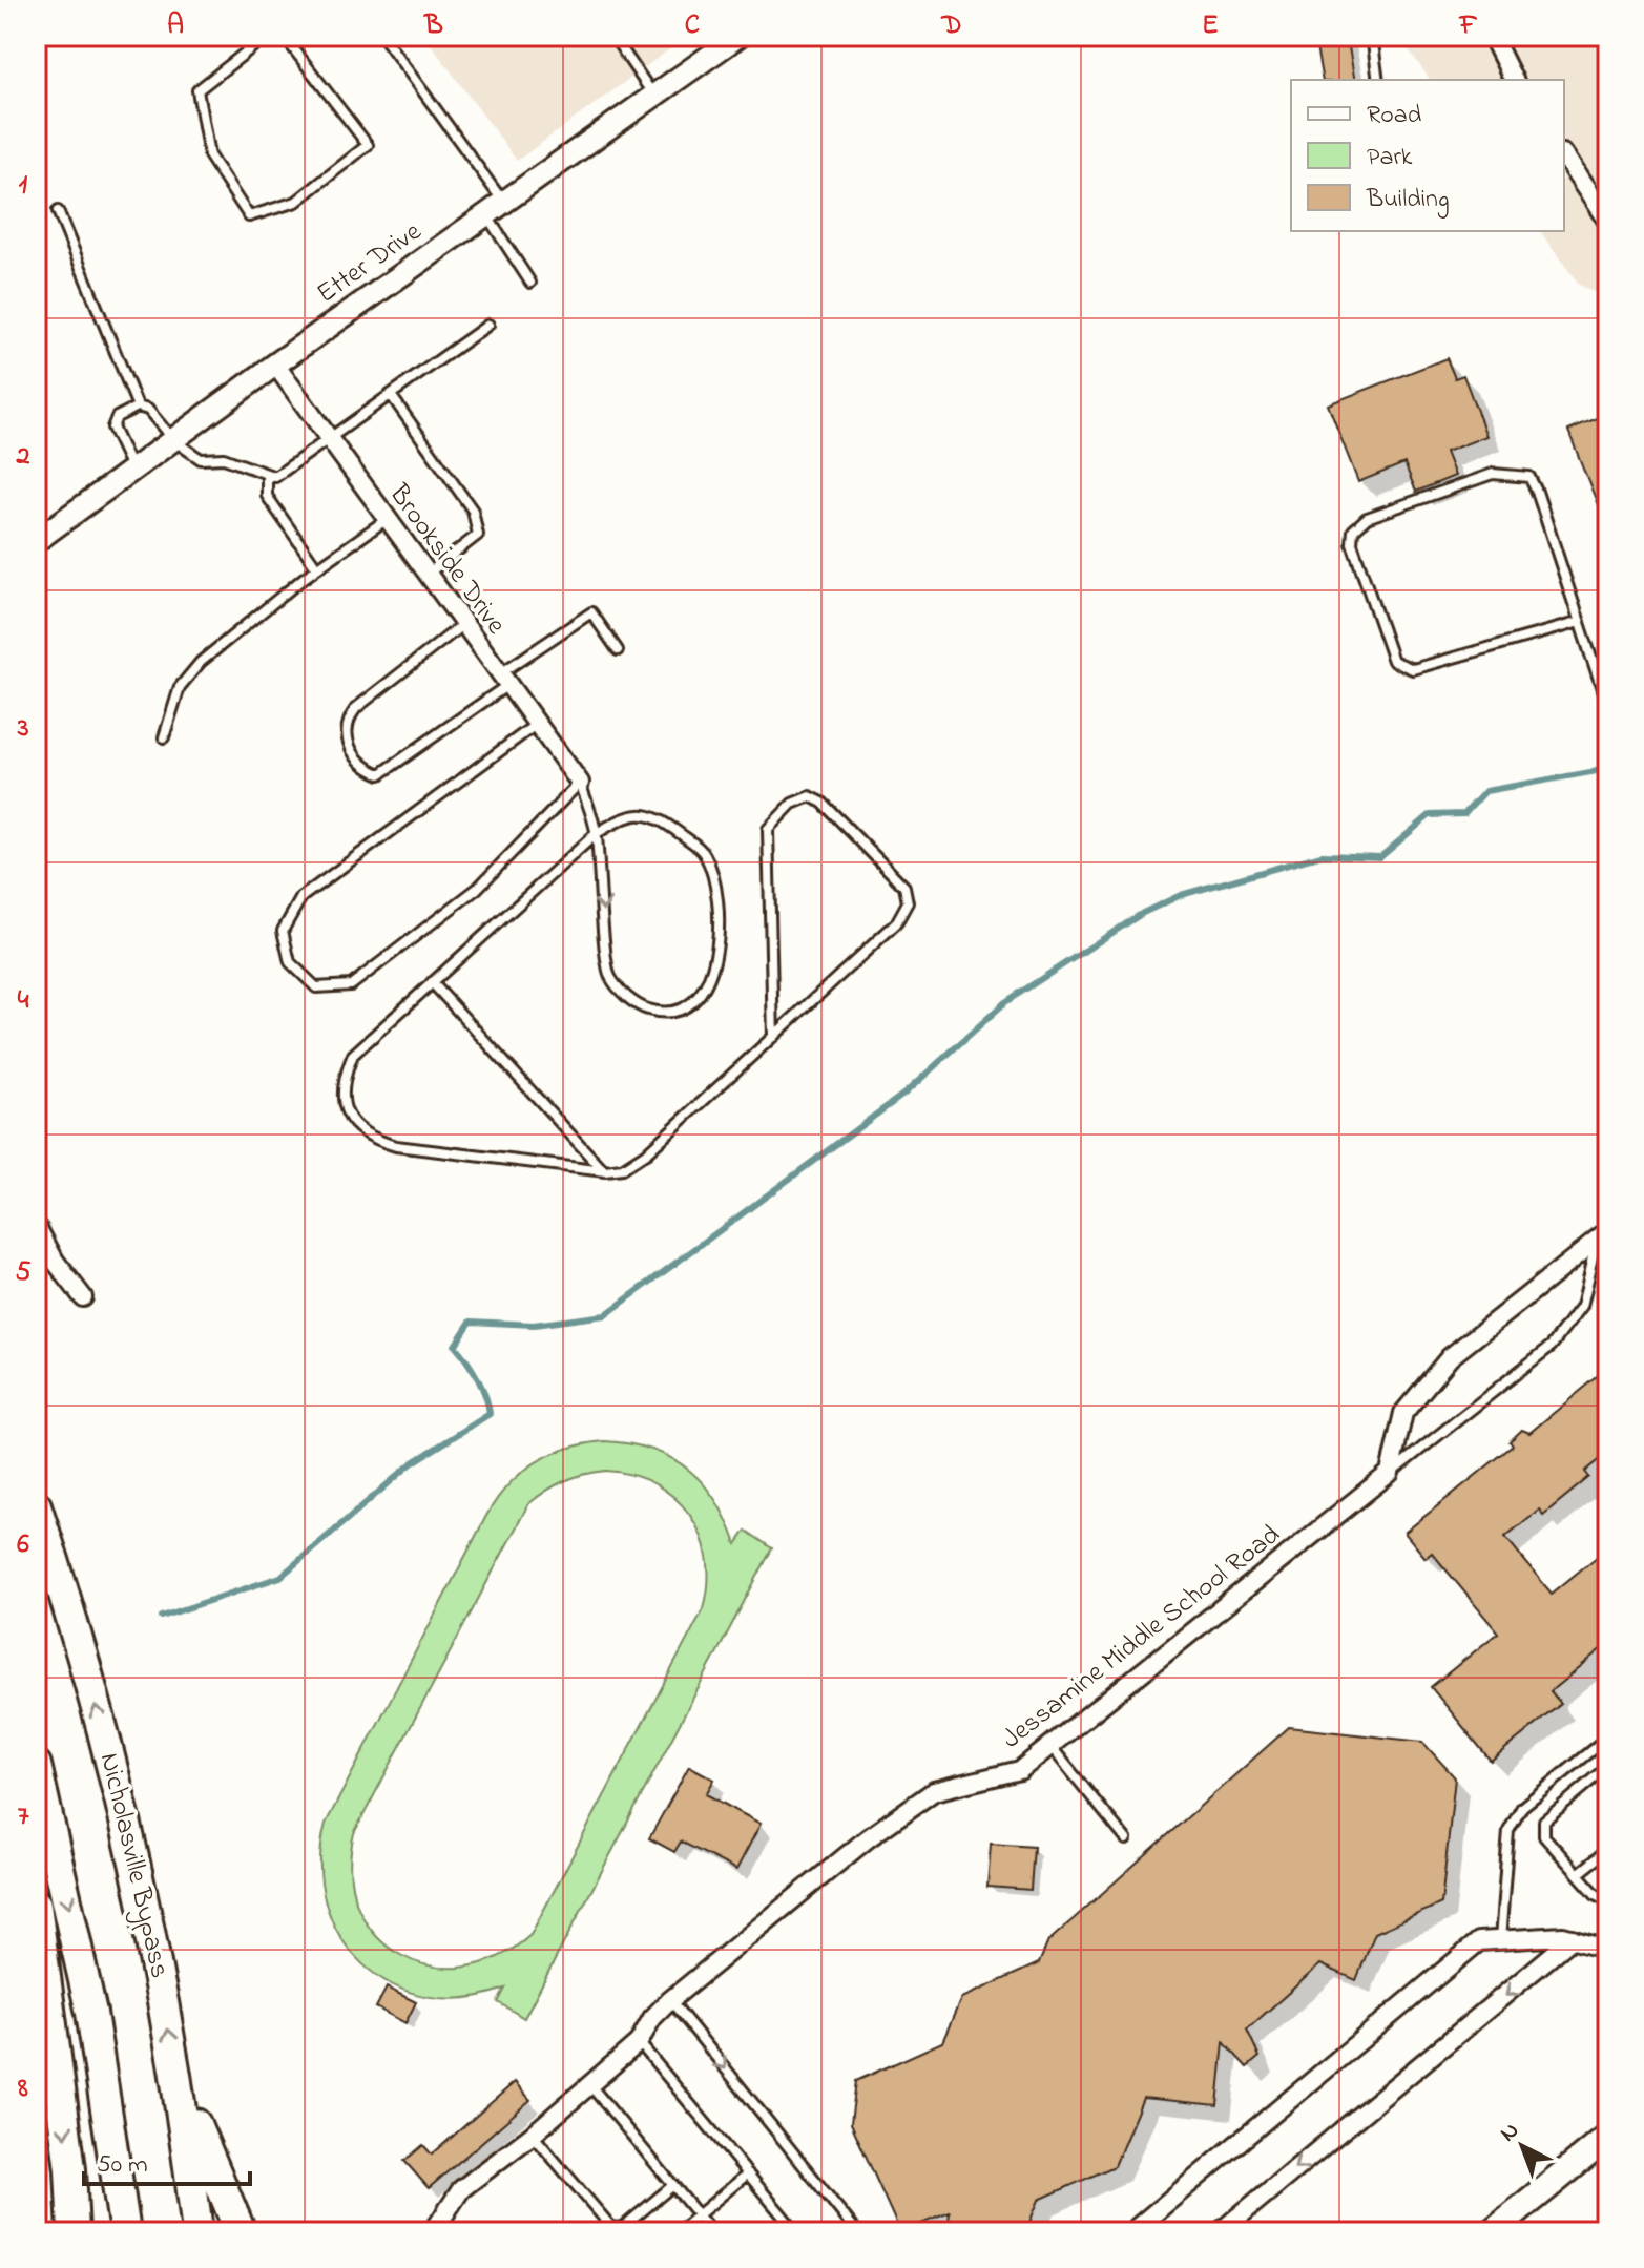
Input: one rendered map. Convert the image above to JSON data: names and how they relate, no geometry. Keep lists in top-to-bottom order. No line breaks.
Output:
{"streets":{"highway":["Nicholasville Bypass"],"street":["Etter Drive","Brookside Drive","Jessamine Middle School Road"]},"crossings":[["Etter Drive","Brookside Drive"]],"legend":["Road","Park","Building"],"scale_bar":"50 m","north":"top left","grid":{"columns":["A","B","C","D","E","F"],"rows":["1","2","3","4","5","6","7","8"]}}
